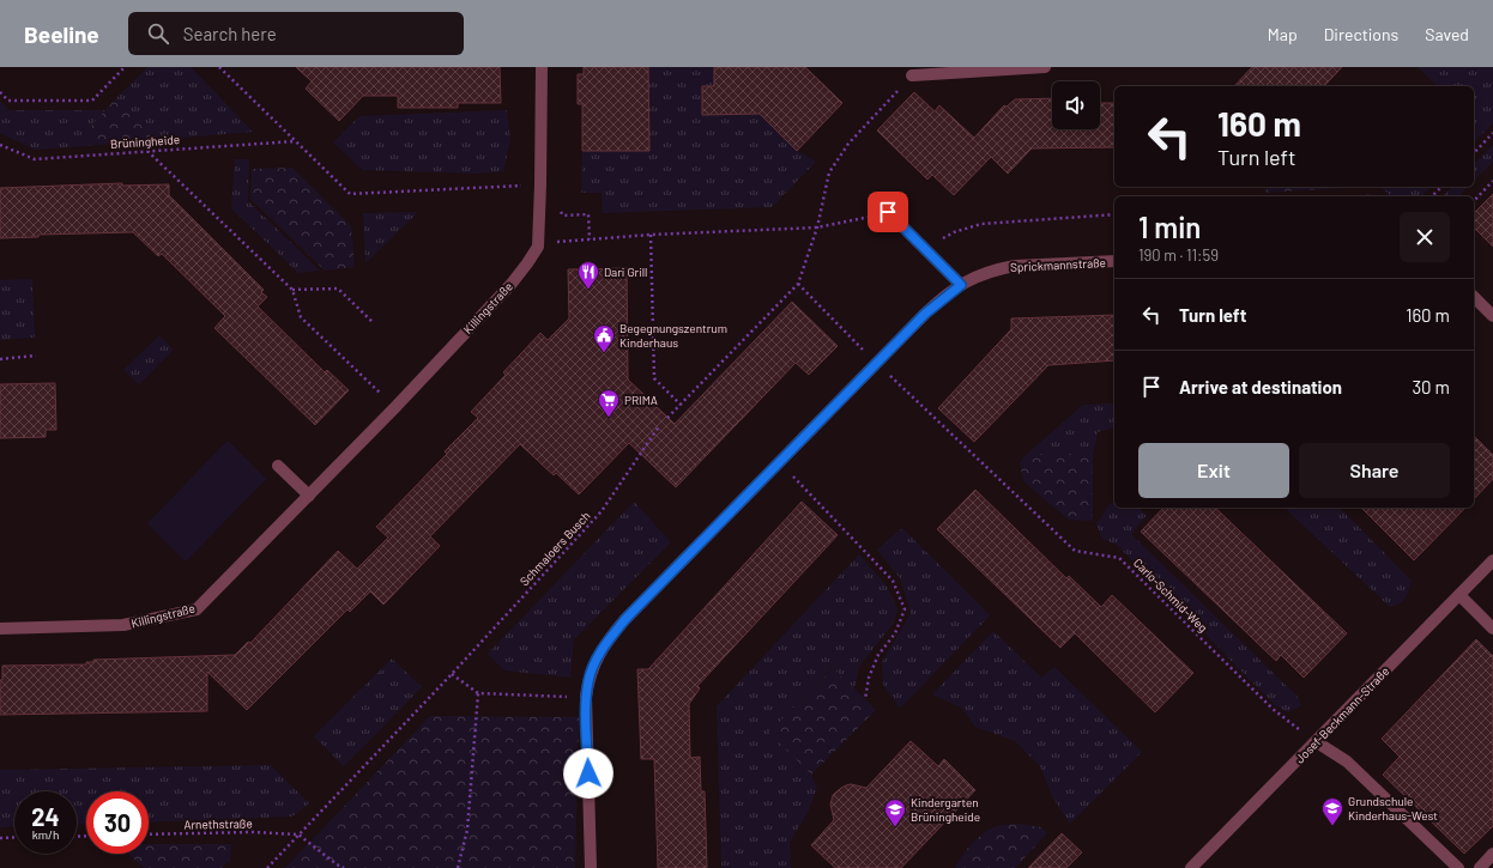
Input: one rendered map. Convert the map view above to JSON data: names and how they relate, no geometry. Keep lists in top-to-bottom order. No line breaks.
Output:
{"streets":{"street":["Sprickmannstraße","Killingstraße","Josef-Beckmann-Straße"],"path":["Brüningheide","Schmaloers Busch","Carlo-Schmid-Weg","Arnethstraße"]},"crossings":[["Sprickmannstraße","Carlo-Schmid-Weg"],["Schmaloers Busch","Arnethstraße"],["Carlo-Schmid-Weg","Josef-Beckmann-Straße"]],"places":{"restaurant":["Dari Grill"],"public building":["Begegnungszentrum Kinderhaus"],"supermarket":["PRIMA"],"school or university":["Grundschule Kinderhaus-West","Kindergarten Brüningheide"]},"page":{"header":"Beeline","search":"Search here","nav":["Map","Directions","Saved"],"turn":["160 m","Turn left"],"heading":["1 min","190 m · 11:59"],"list":[{"name":"Turn left","value":"160 m"},{"name":"Arrive at destination","value":"30 m"}],"buttons":["Exit","Share"],"speed":"24 km/h","limit":"30"}}
